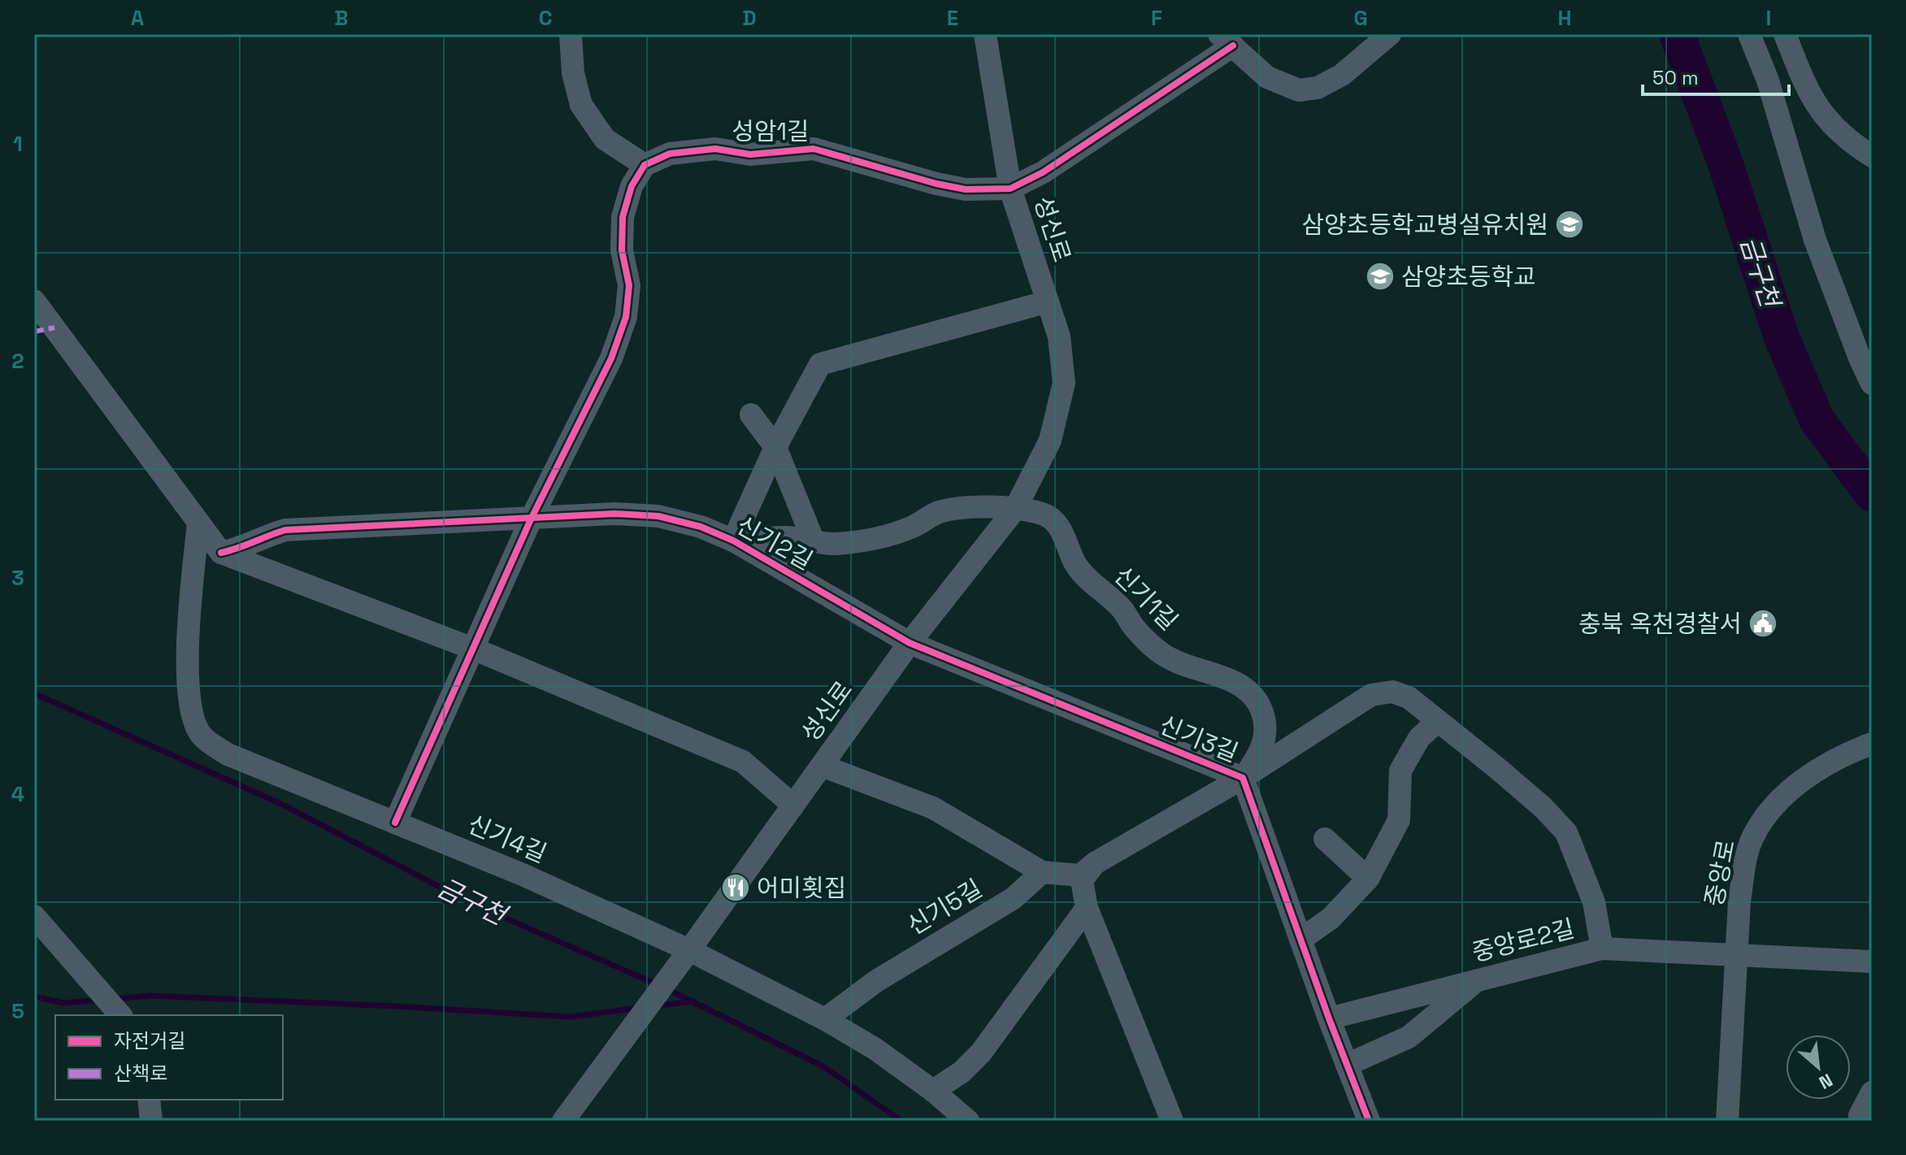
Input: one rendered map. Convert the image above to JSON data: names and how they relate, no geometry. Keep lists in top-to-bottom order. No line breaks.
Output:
{"streets":{"street":["성암1길","성신로","신기2길","신기1길","신기3길","신기4길","중앙로","신기5길","중앙로2길"]},"crossings":[["성암1길","성신로"],["성신로","신기2길"],["성신로","신기1길"],["성신로","신기3길"],["성신로","신기4길"],["신기2길","신기3길"],["신기1길","신기3길"],["신기3길","중앙로2길"],["신기4길","신기5길"],["중앙로","중앙로2길"]],"water":["금구천"],"places":{"school or university":["삼양초등학교병설유치원","삼양초등학교"],"public building":["충북 옥천경찰서"],"restaurant":["어미횟집"]},"legend":["자전거길","산책로"],"scale_bar":"50 m","north":"bottom right","grid":{"columns":["A","B","C","D","E","F","G","H","I"],"rows":["1","2","3","4","5"]}}
